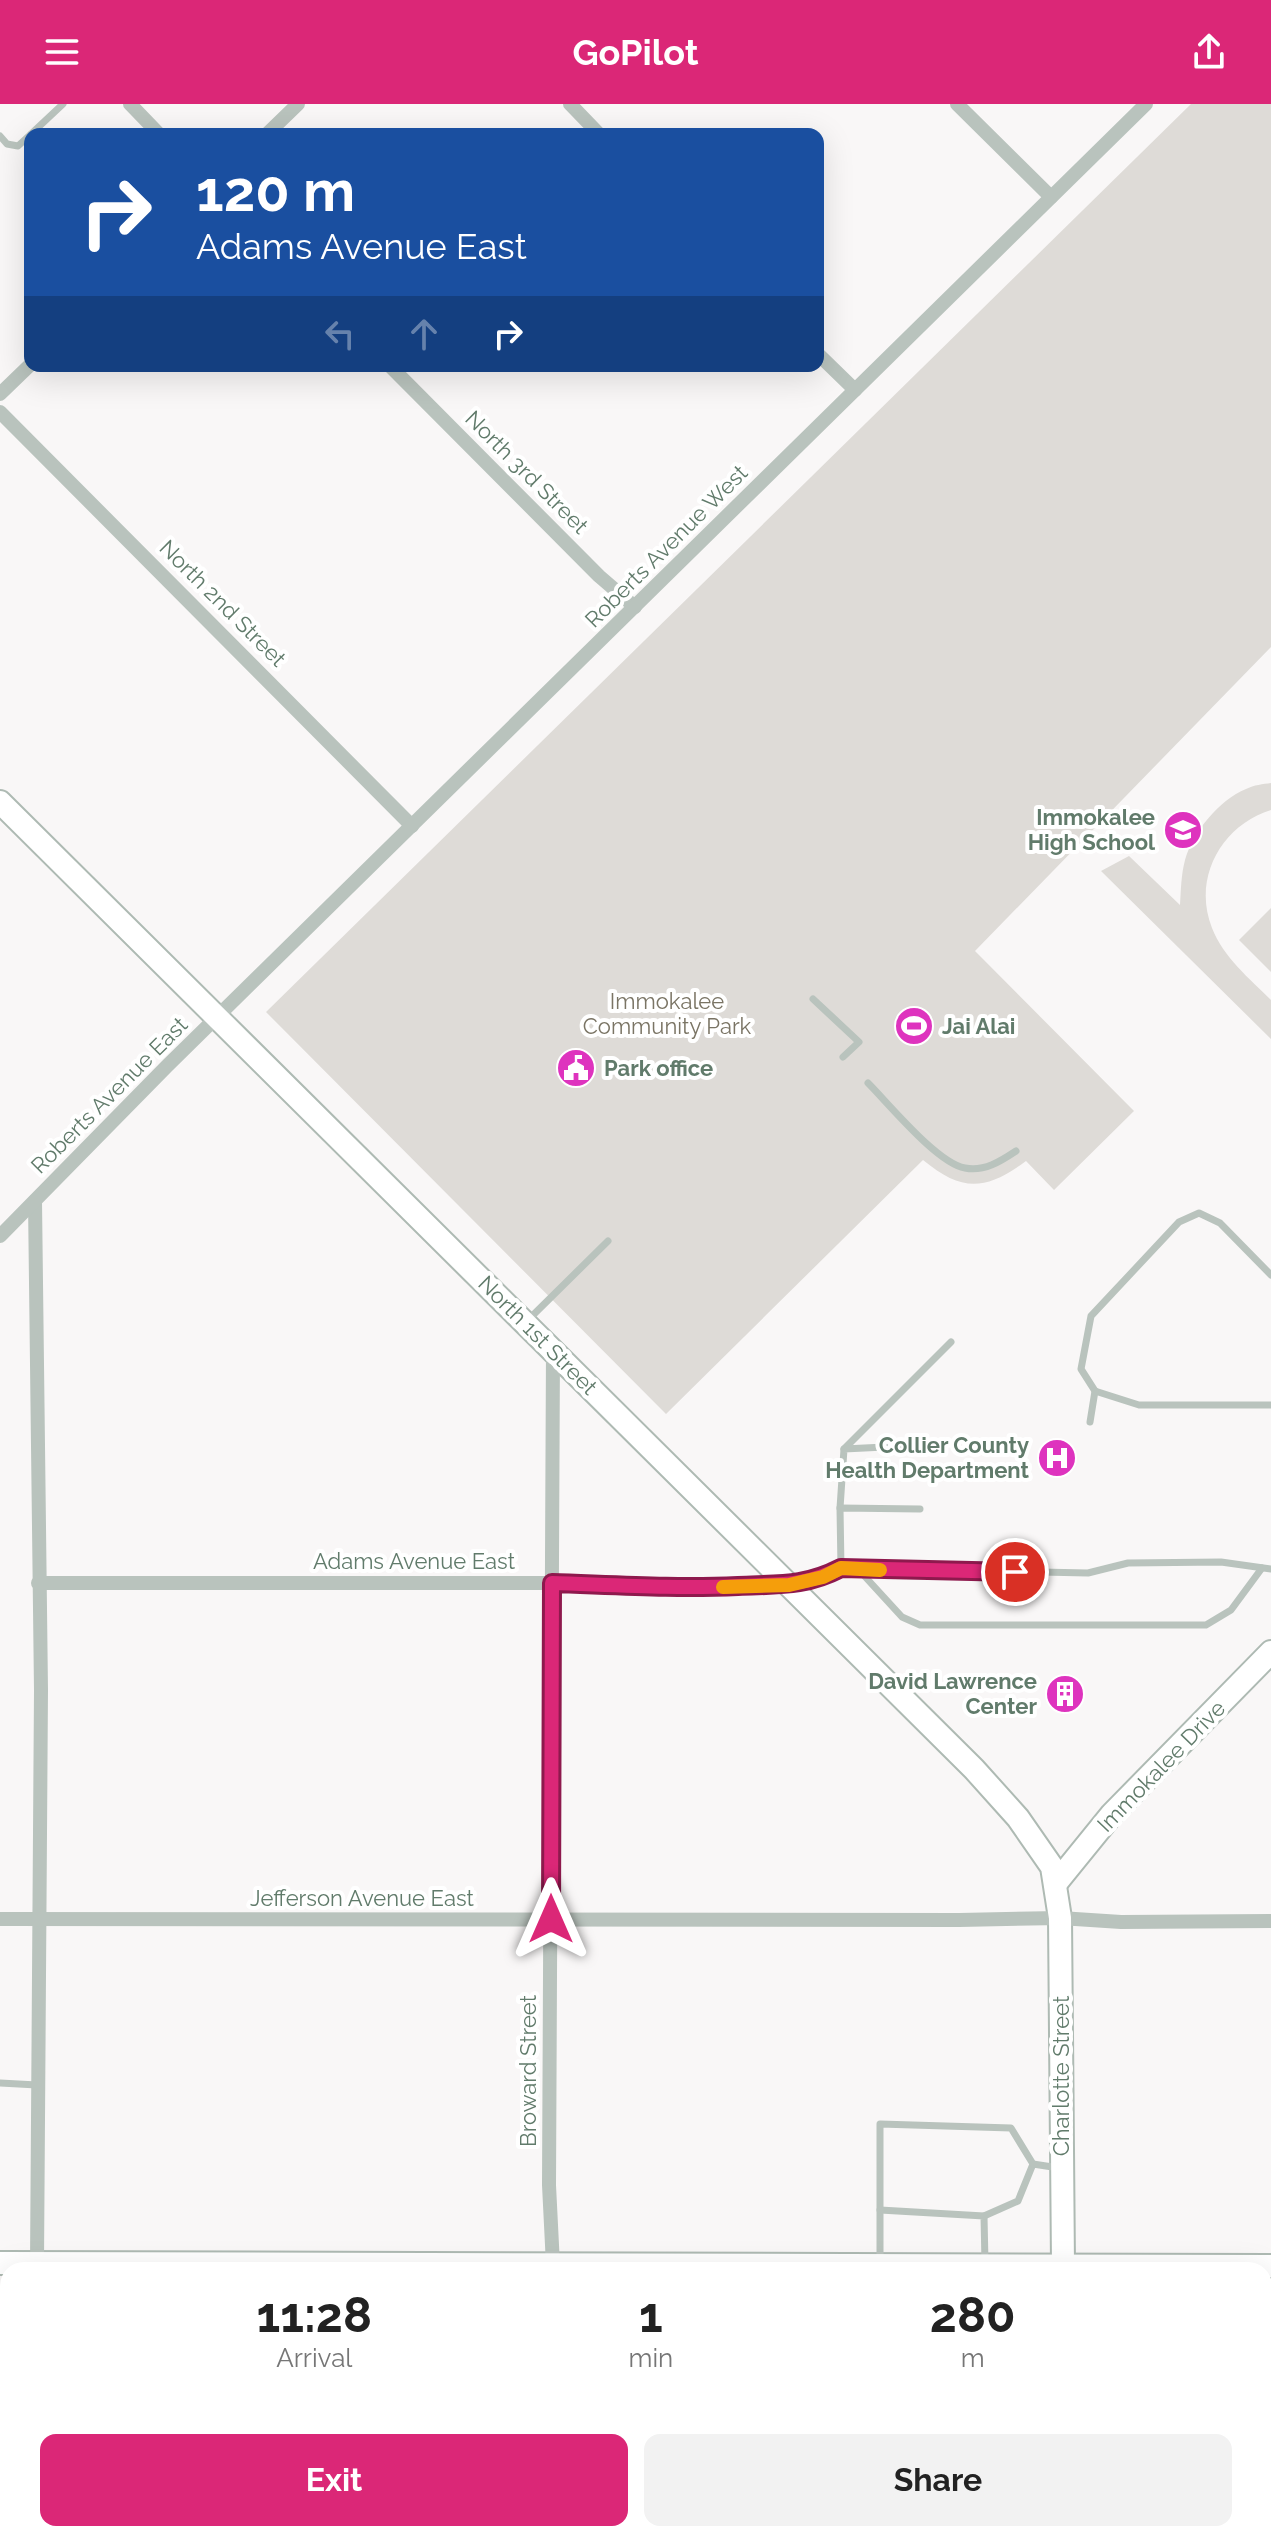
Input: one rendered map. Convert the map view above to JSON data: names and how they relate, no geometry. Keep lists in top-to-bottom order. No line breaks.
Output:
{"streets":{"street":["North 3rd Street","Roberts Avenue West","North 2nd Street","Roberts Avenue East","North 1st Street","Adams Avenue East","Immokalee Drive","Jefferson Avenue East","Broward Street","Charlotte Street"]},"crossings":[["North 3rd Street","Roberts Avenue West"],["Roberts Avenue West","North 2nd Street"],["Roberts Avenue West","Roberts Avenue East"],["Roberts Avenue West","North 1st Street"],["Roberts Avenue East","North 1st Street"],["North 1st Street","Adams Avenue East"],["North 1st Street","Immokalee Drive"],["North 1st Street","Broward Street"],["North 1st Street","Charlotte Street"],["Adams Avenue East","Broward Street"],["Immokalee Drive","Charlotte Street"],["Jefferson Avenue East","Broward Street"],["Jefferson Avenue East","Charlotte Street"]],"parks":["Immokalee Community Park"],"places":{"school or university":["Immokalee High School"],"sports":["Jai Alai"],"public building":["Park office"],"hospital":["Collier County Health Department"],"building":["David Lawrence Center"]},"page":{"header":"GoPilot","turn":["120 m","Adams Avenue East"],"eta":["11:28","Arrival","1","min","280","m"],"buttons":["Exit","Share"]}}
